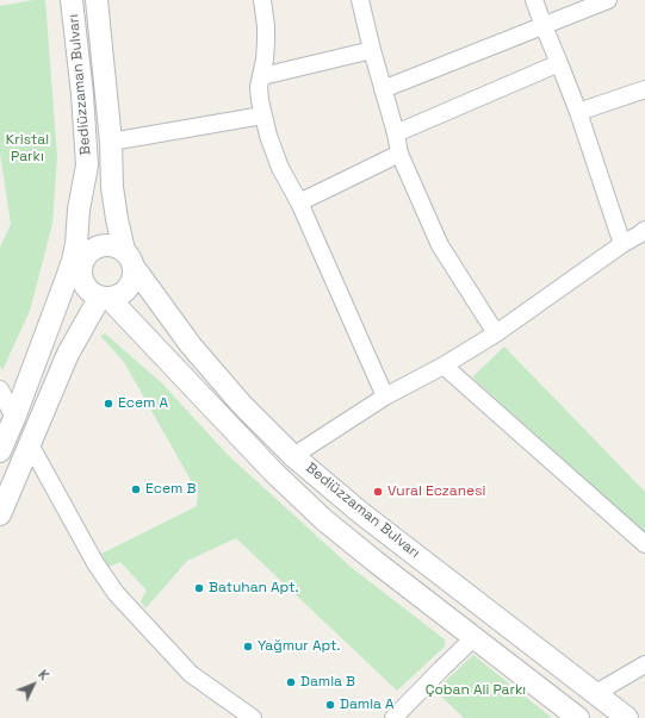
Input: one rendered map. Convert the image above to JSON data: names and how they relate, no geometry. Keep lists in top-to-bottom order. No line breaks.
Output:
{"streets":{"street":["Bediüzzaman Bulvarı"]},"parks":["Kristal Parkı","Çoban Ali Parkı"],"places":["Ecem A","Ecem B","Vural Eczanesi","Batuhan Apt.","Yağmur Apt.","Damla B","Damla A"],"north":"top right"}
